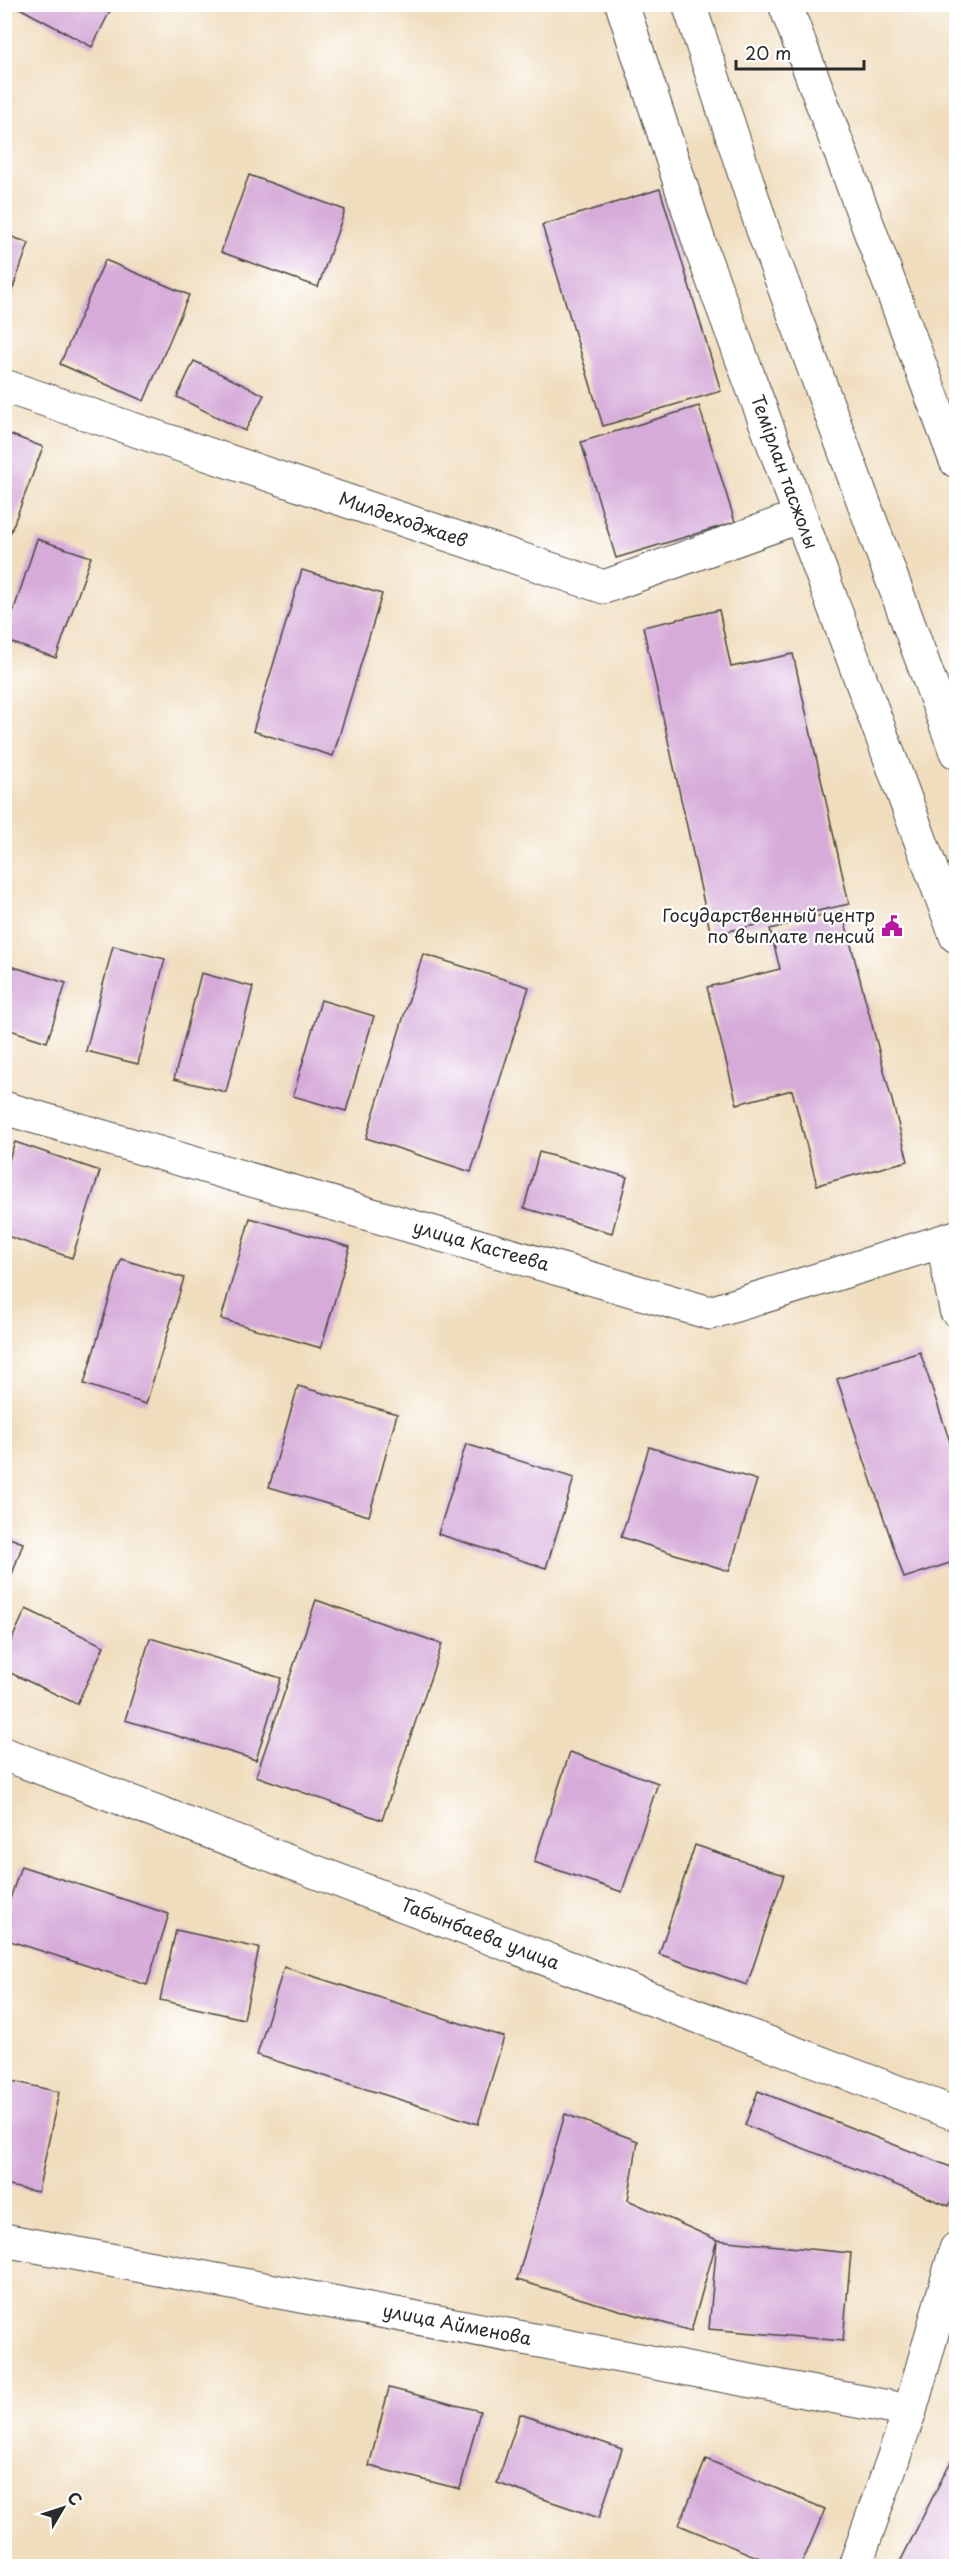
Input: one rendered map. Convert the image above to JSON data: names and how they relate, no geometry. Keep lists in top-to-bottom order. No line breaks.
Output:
{"streets":{"street":["Темірлан тасжолы","Милдеходжаев","улица Кастеева","Табынбаева улица","улица Айменова"]},"crossings":[["Темірлан тасжолы","Милдеходжаев"]],"places":{"public building":["Государственный центр по выплате пенсий"]},"scale_bar":"20 m","north":"top right"}
